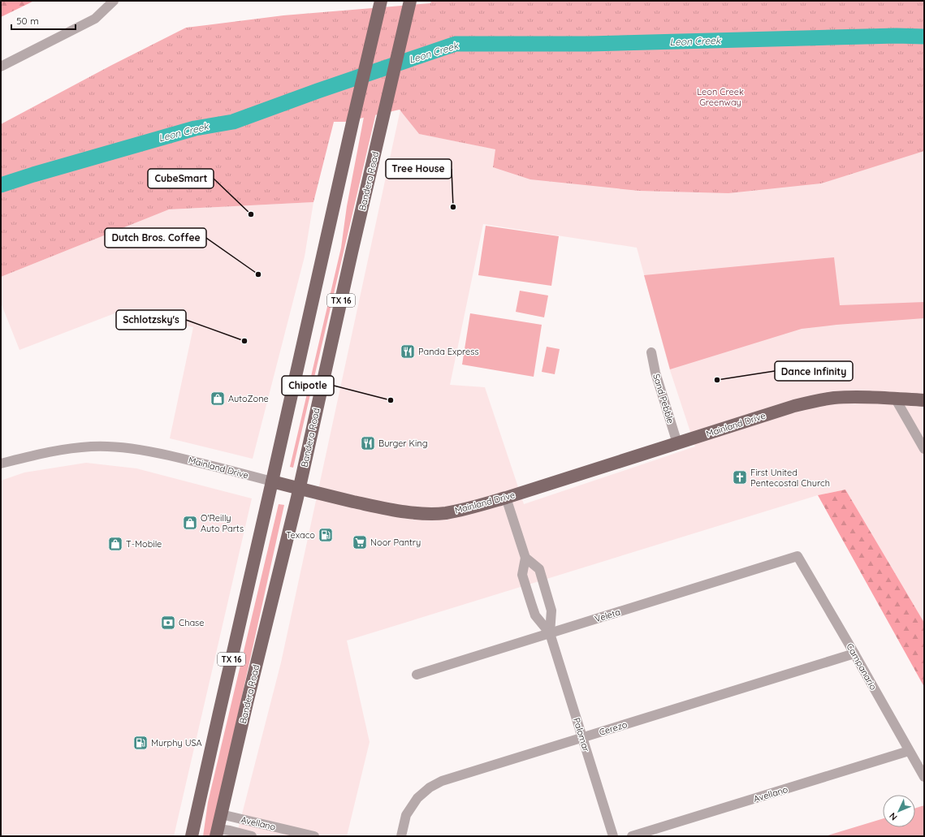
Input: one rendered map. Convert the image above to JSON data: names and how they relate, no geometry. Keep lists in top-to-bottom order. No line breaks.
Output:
{"streets":{"main road":["Bandera Road","TX 16","Mainland Drive"],"street":["Sand Pebble","Veleta","Campanario","Cerezo","Palomar","Avellano"]},"crossings":[["Bandera Road","Mainland Drive"],["Bandera Road","Avellano"],["TX 16","Mainland Drive"],["Sand Pebble","Mainland Drive"],["Mainland Drive","Palomar"],["Veleta","Campanario"],["Veleta","Palomar"],["Campanario","Cerezo"],["Campanario","Avellano"],["Cerezo","Palomar"]],"water":["Leon Creek"],"parks":["Leon Creek Greenway"],"places":{"other":["Tree House","CubeSmart","Dutch Bros. Coffee","Schlotzsky's","Dance Infinity","Chipotle"],"restaurant":["Panda Express","Burger King"],"shop":["AutoZone","O'Reilly Auto Parts","T-Mobile"],"church":["First United Pentecostal Church"],"fuel station":["Texaco","Murphy USA"],"supermarket":["Noor Pantry"],"bank":["Chase"]},"scale_bar":"50 m","north":"bottom left"}
